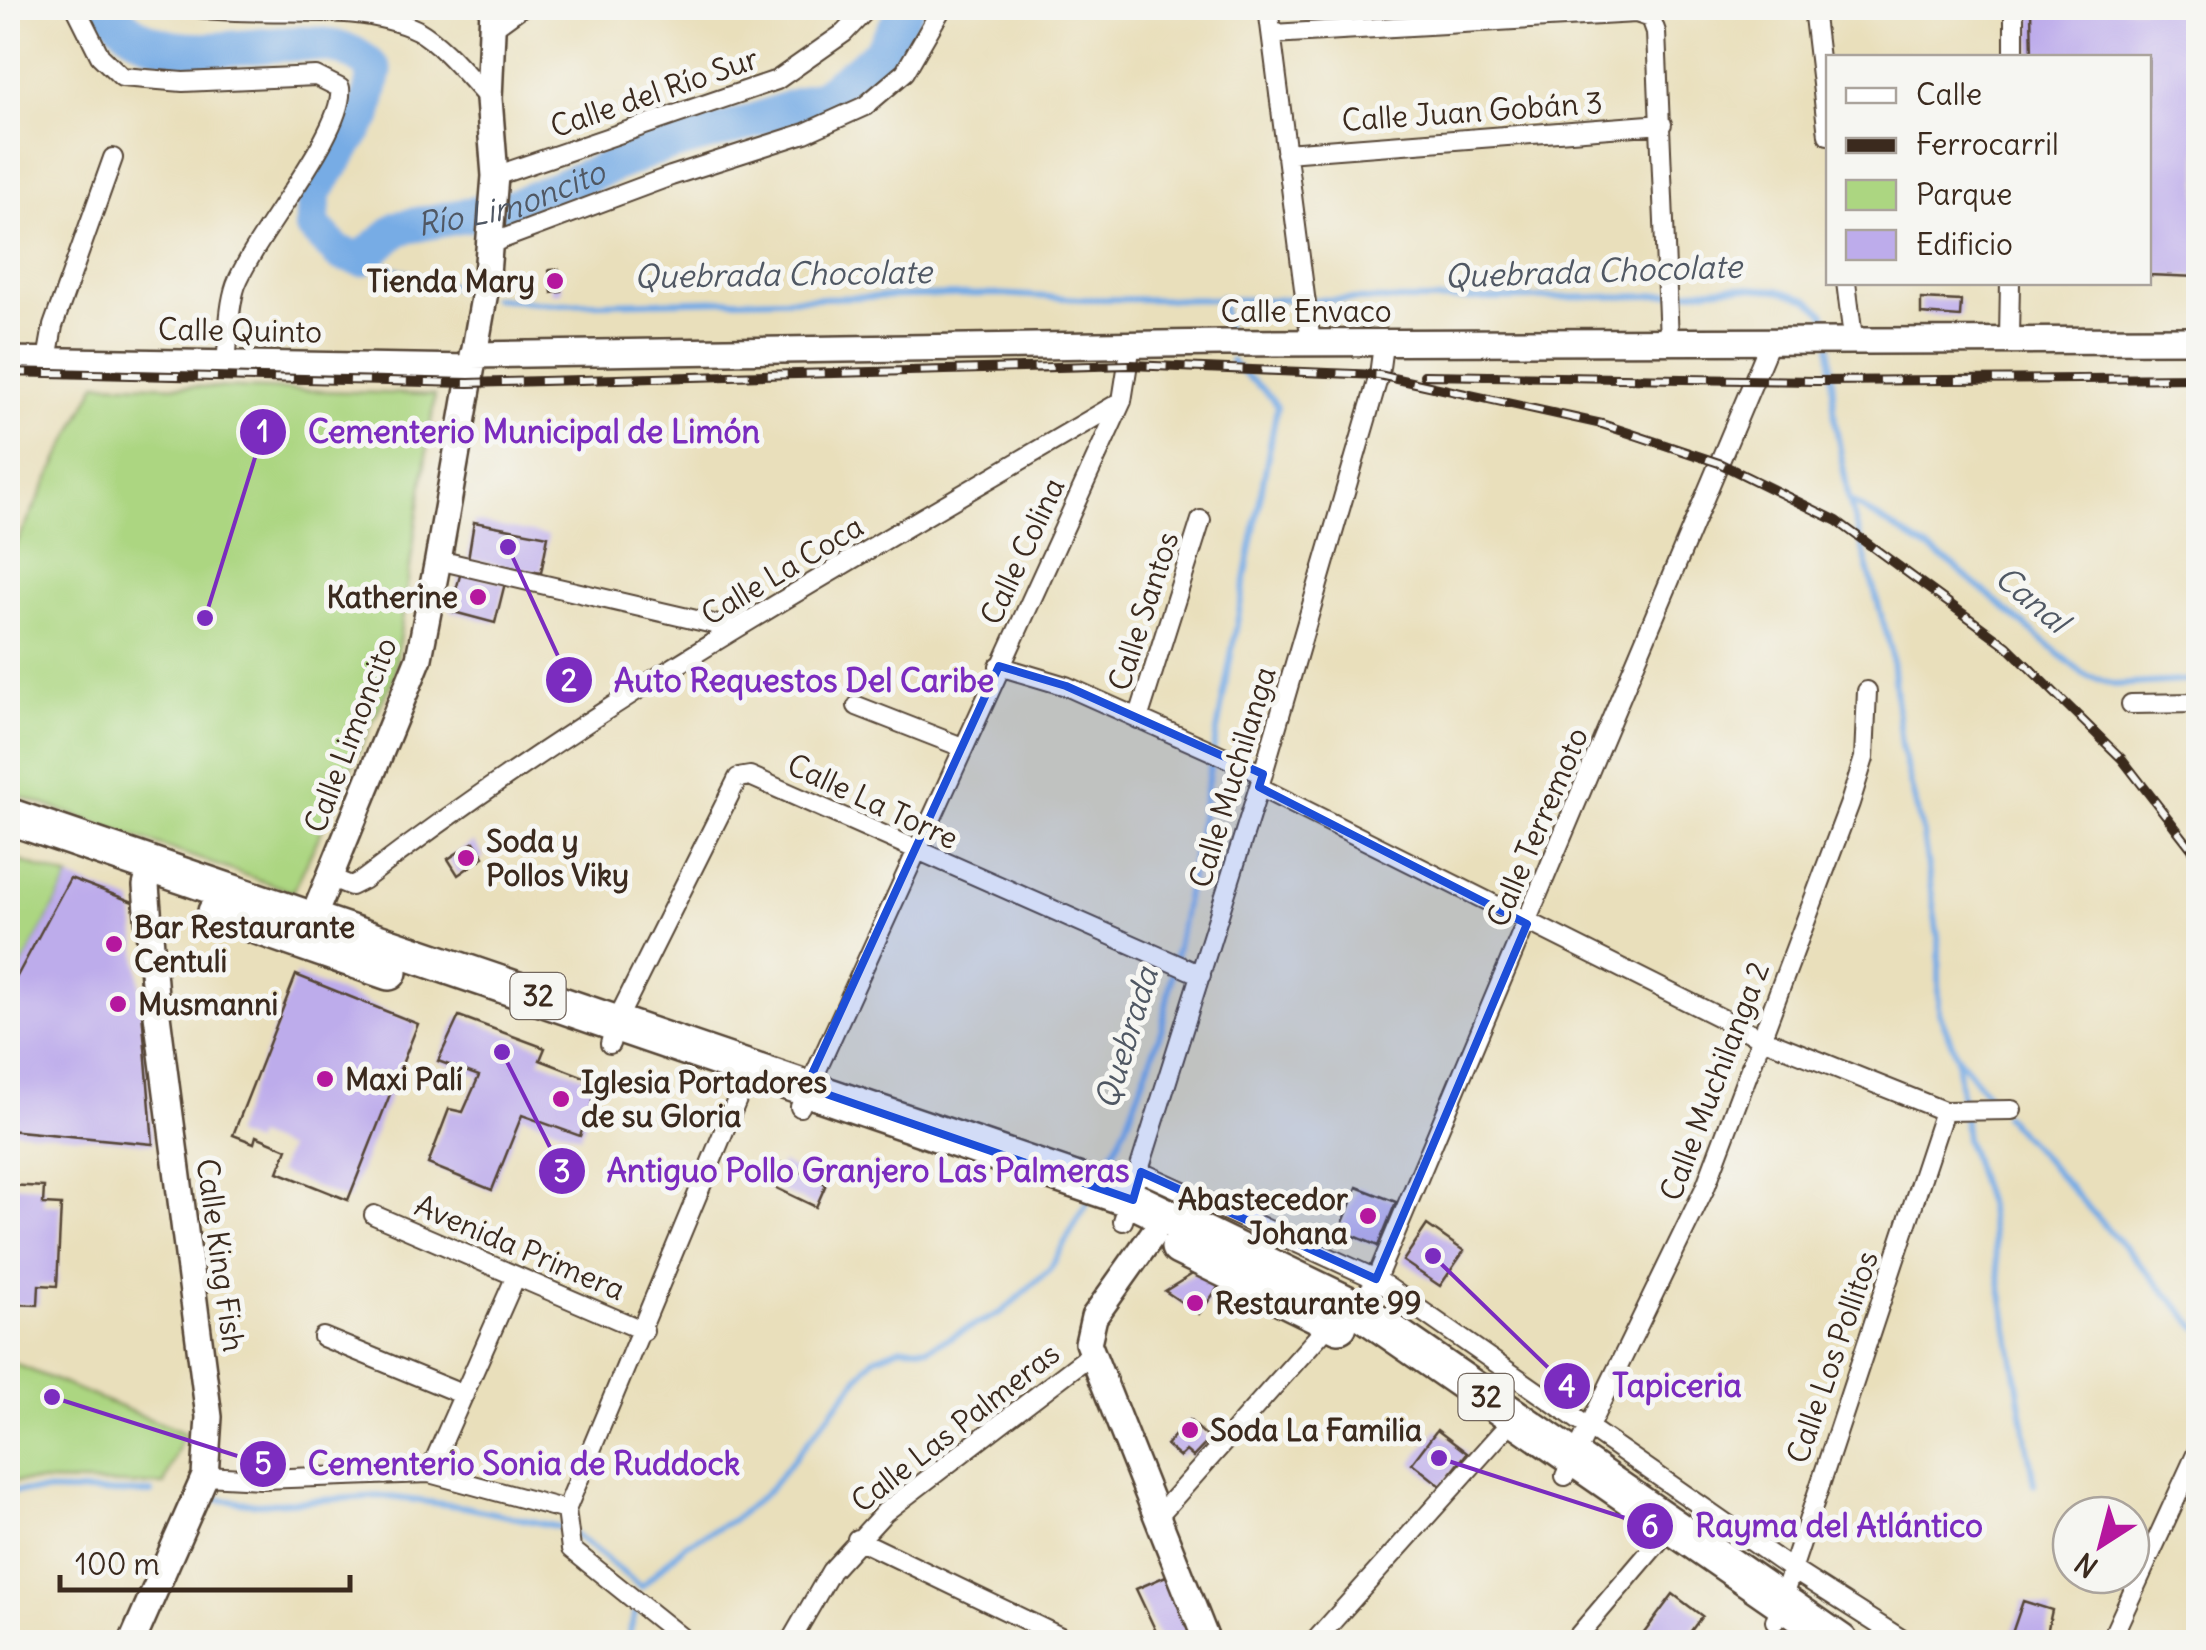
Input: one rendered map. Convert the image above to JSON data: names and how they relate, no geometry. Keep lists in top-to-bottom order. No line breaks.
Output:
{"streets":{"highway":["32"],"street":["Calle del Río Sur","Calle Juan Gobán 3","Calle Envaco","Calle Quinto","Calle Colina","Calle La Coca","Calle Santos","Calle Limoncito","Calle Muchilanga","Calle La Torre","Calle Terremoto","Calle Muchilanga 2","Avenida Primera","Calle King Fish","Calle Los Pollitos","Calle Las Palmeras"]},"crossings":[["Calle del Río Sur","Calle Limoncito"],["Calle Envaco","Calle Quinto"],["Calle Envaco","Calle Limoncito"],["Calle Envaco","Calle Muchilanga"],["Calle Envaco","Calle Terremoto"],["Calle Quinto","Calle Limoncito"],["Calle Colina","Calle La Coca"],["Calle Colina","Calle La Torre"],["Calle Colina","32"],["Calle La Coca","Calle Limoncito"],["Calle Limoncito","32"],["Calle Muchilanga","Calle La Torre"],["Calle Muchilanga","32"],["Calle La Torre","32"],["Calle Terremoto","32"],["32","Calle Muchilanga 2"],["32","Calle King Fish"],["32","Calle Los Pollitos"]],"water":["Río Limoncito","Quebrada Chocolate","Canal","Quebrada"],"places":["Tienda Mary","Auto Requestos Del Caribe","Katherine","Cementerio Municipal de Limón","Soda y Pollos Viky","Bar Restaurante Centuli","Musmanni","Antiguo Pollo Granjero Las Palmeras","Maxi Palí","Iglesia Portadores de su Gloria","Abastecedor Johana","Tapiceria","Restaurante 99","Cementerio Sonia de Ruddock","Soda La Familia","Rayma del Atlántico"],"legend":["Calle","Ferrocarril","Parque","Edificio"],"scale_bar":"100 m","north":"bottom left"}
